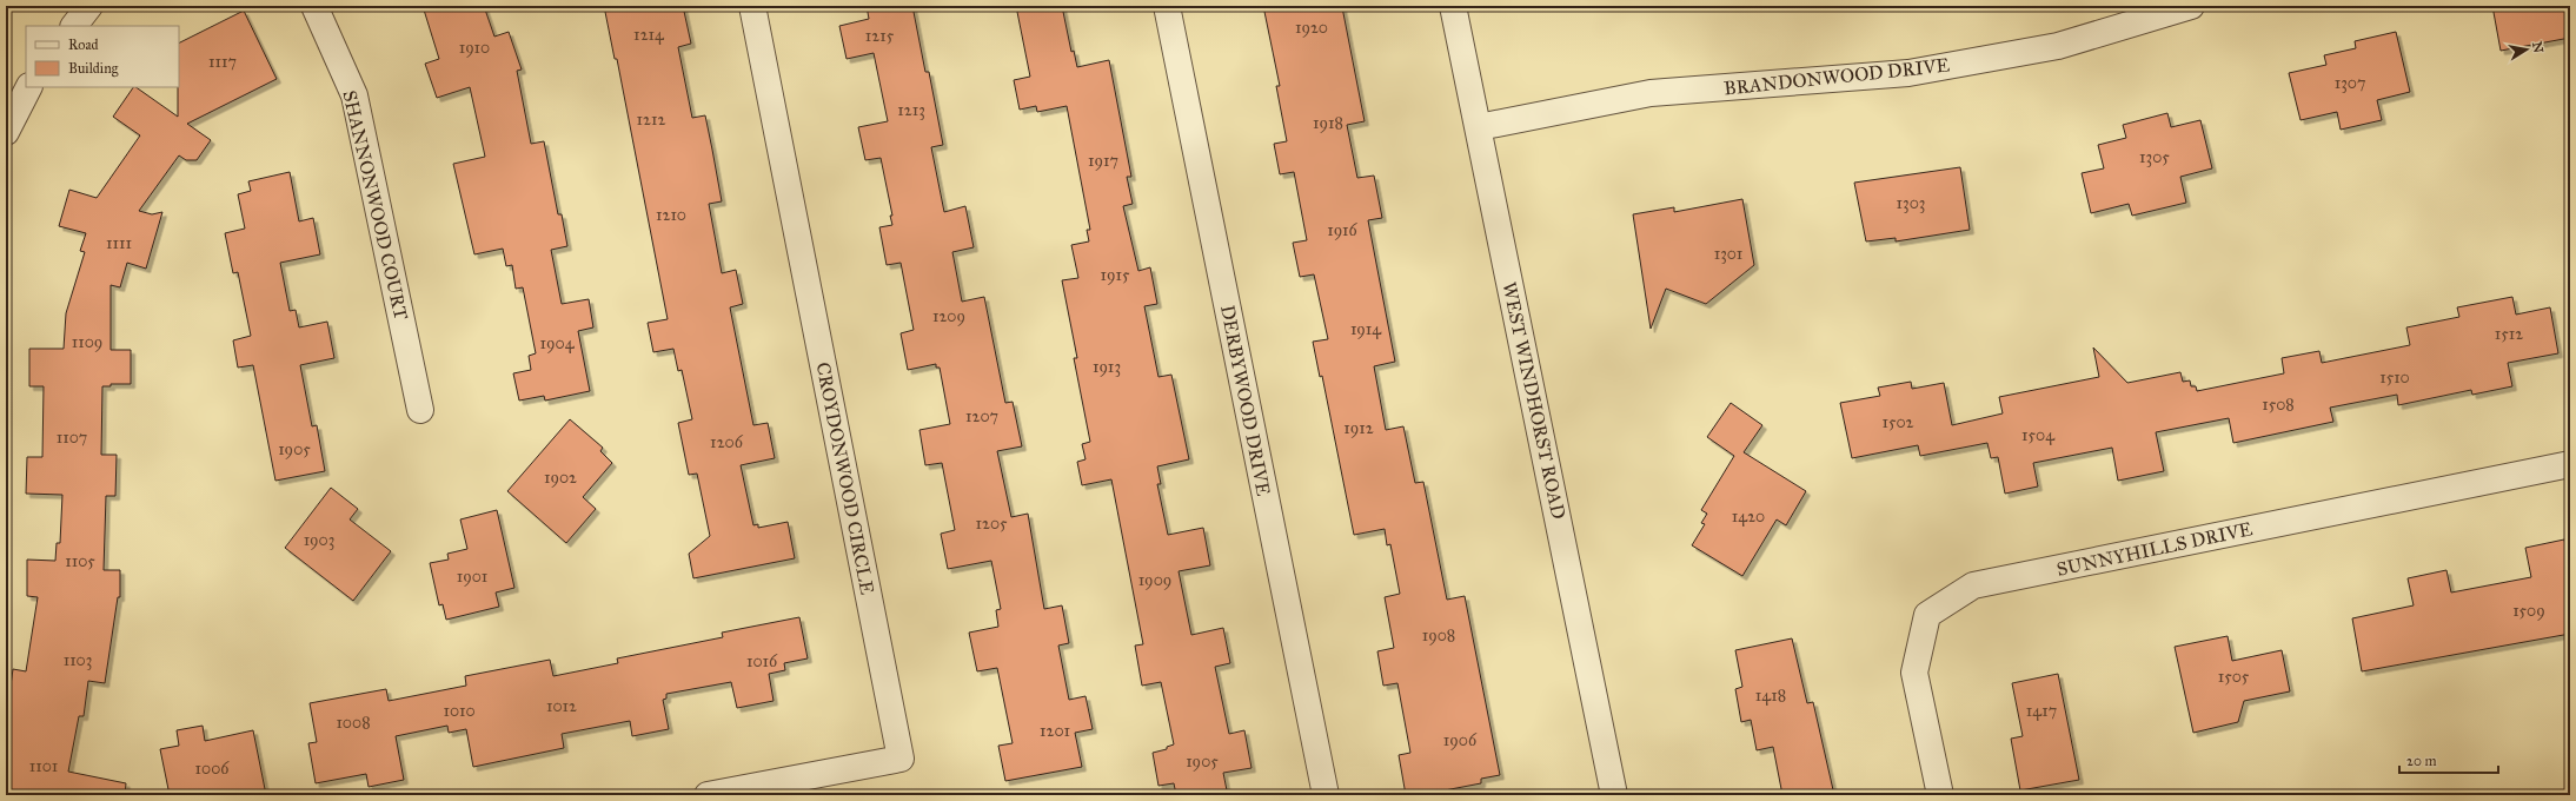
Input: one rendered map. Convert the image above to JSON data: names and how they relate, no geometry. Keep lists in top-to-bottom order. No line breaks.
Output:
{"streets":{"street":["BRANDONWOOD DRIVE","SHANNONWOOD COURT","DERBYWOOD DRIVE","WEST WINDHORST ROAD","CROYDONWOOD CIRCLE","SUNNYHILLS DRIVE"]},"crossings":[["BRANDONWOOD DRIVE","WEST WINDHORST ROAD"]],"house_numbers":["1920","1214","1215","1910","1117","1307","1213","1212","1918","1305","1917","1303","1210","1916","1111","1301","1915","1209","1914","1512","1109","1904","1913","1510","1508","1207","1502","1912","1504","1107","1206","1905","1902","1420","1205","1903","1105","1901","1909","1509","1908","1103","1016","1505","1418","1012","1010","1417","1008","1201","1906","1905","1101","1006"],"legend":["Road","Building"],"scale_bar":"20 m","north":"right"}
